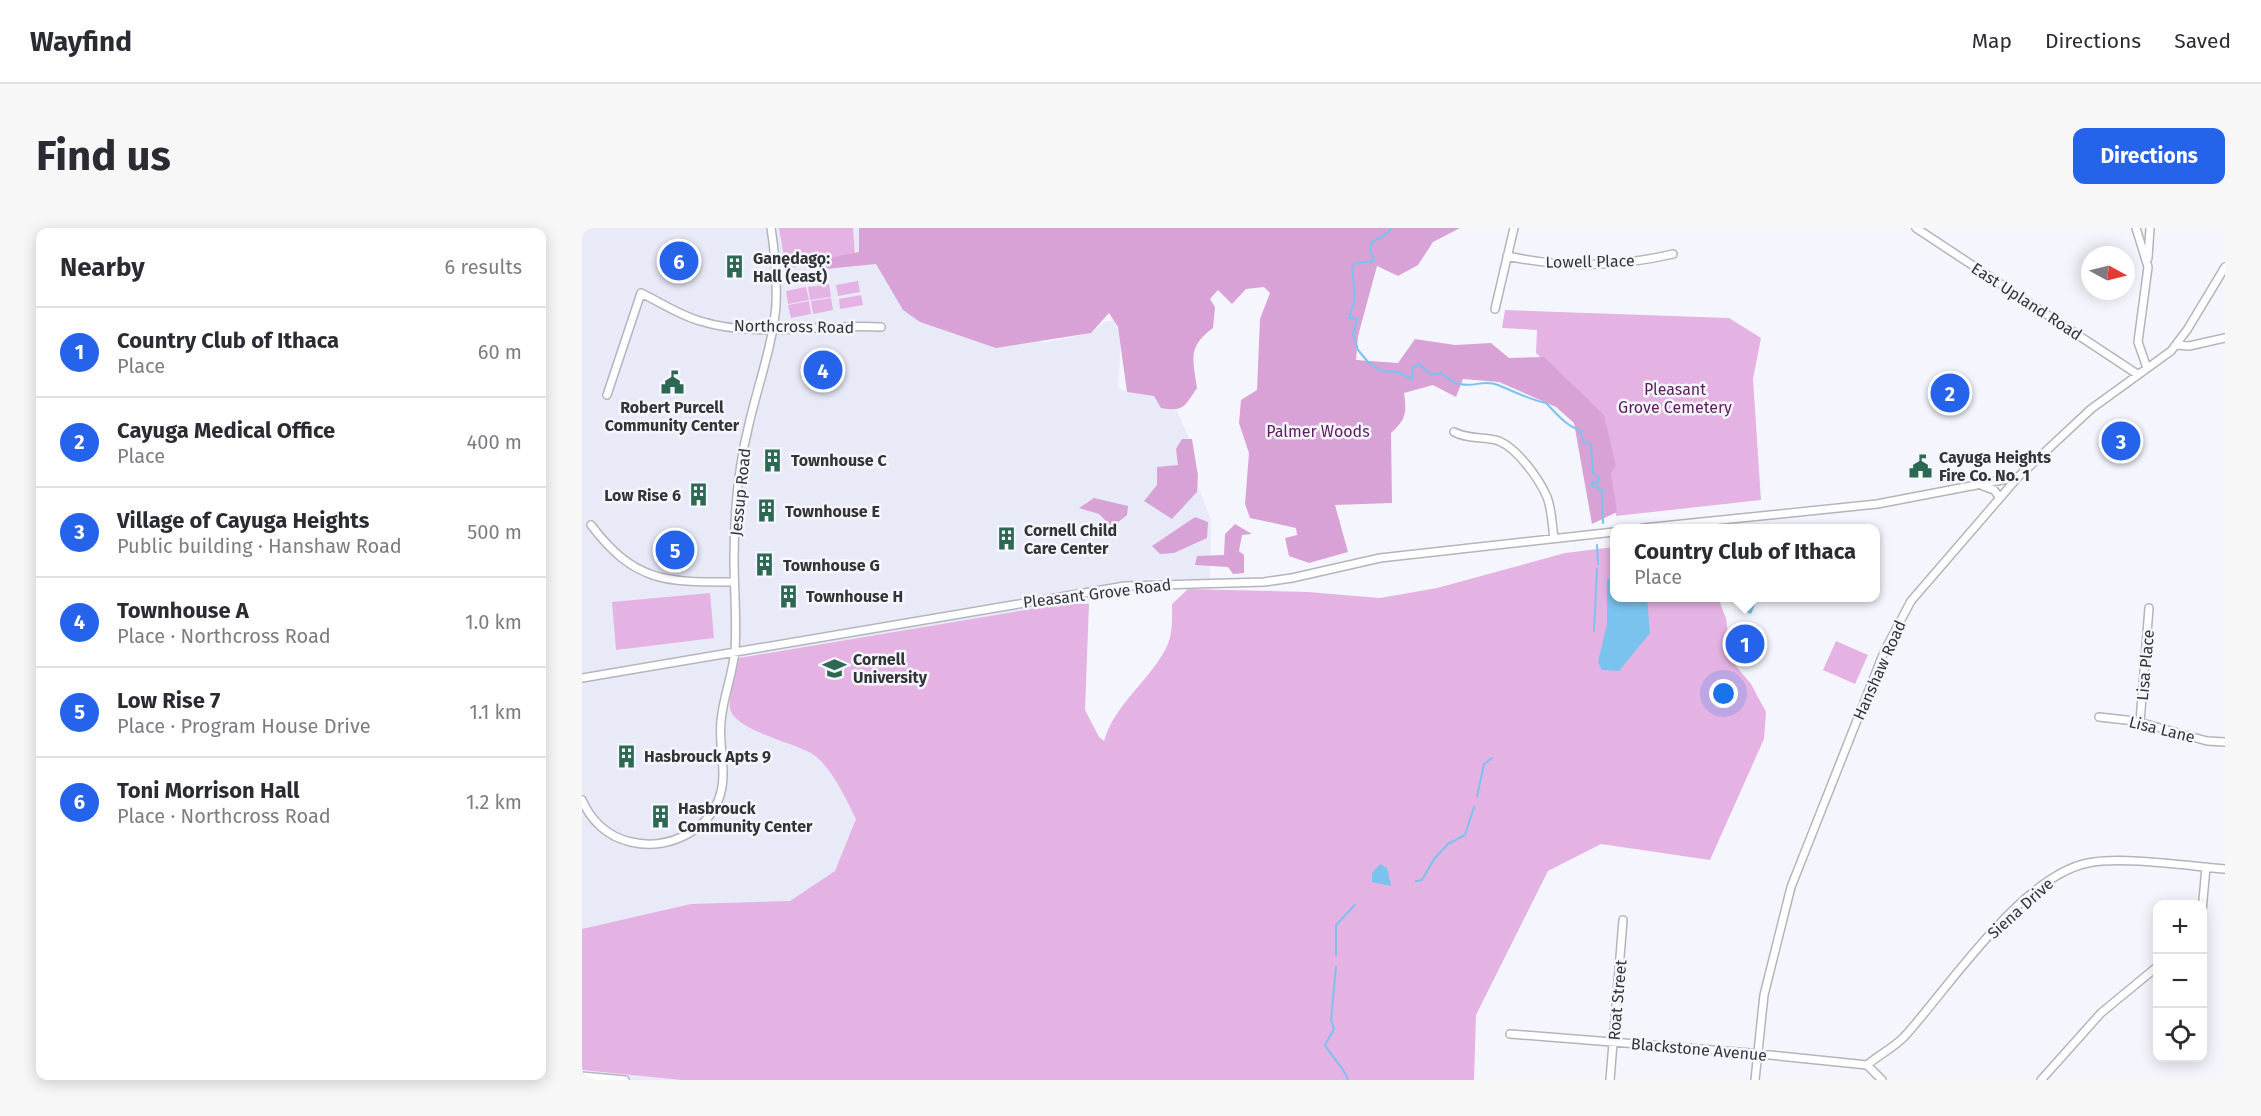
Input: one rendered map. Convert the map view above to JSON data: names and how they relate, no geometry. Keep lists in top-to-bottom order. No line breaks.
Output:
{"streets":{"street":["Lowell Place","East Upland Road","Northcross Road","Jessup Road","Pleasant Grove Road","Lisa Place","Hanshaw Road","Lisa Lane","Siena Drive","Roat Street","Blackstone Avenue"]},"crossings":[["East Upland Road","Hanshaw Road"],["Northcross Road","Jessup Road"],["Jessup Road","Pleasant Grove Road"],["Lisa Place","Lisa Lane"],["Hanshaw Road","Blackstone Avenue"],["Siena Drive","Blackstone Avenue"],["Roat Street","Blackstone Avenue"]],"parks":["Pleasant Grove Cemetery","Palmer Woods"],"places":{"building":["Ganędagǫ: Hall (east)","Townhouse C","Low Rise 6","Townhouse E","Cornell Child Care Center","Townhouse G","Townhouse H","Hasbrouck Apts 9","Hasbrouck Community Center"],"public building":["Robert Purcell Community Center","Cayuga Heights Fire Co. No. 1"],"school or university":["Cornell University"]},"north":"right","page":{"header":"Wayfind","nav":["Map","Directions","Saved"],"buttons":"Directions","title":"Find us","heading":["Nearby","6 results"],"pins":["6","4","2","3","5","1"],"list":[{"mark":"1","name":"Country Club of Ithaca","note":"Place","value":"60 m"},{"mark":"2","name":"Cayuga Medical Office","note":"Place","value":"400 m"},{"mark":"3","name":"Village of Cayuga Heights","note":"Public building · Hanshaw Road","value":"500 m"},{"mark":"4","name":"Townhouse A","note":"Place · Northcross Road","value":"1.0 km"},{"mark":"5","name":"Low Rise 7","note":"Place · Program House Drive","value":"1.1 km"},{"mark":"6","name":"Toni Morrison Hall","note":"Place · Northcross Road","value":"1.2 km"}],"popup":["Country Club of Ithaca","Place"],"map_buttons":["+","−"]}}
